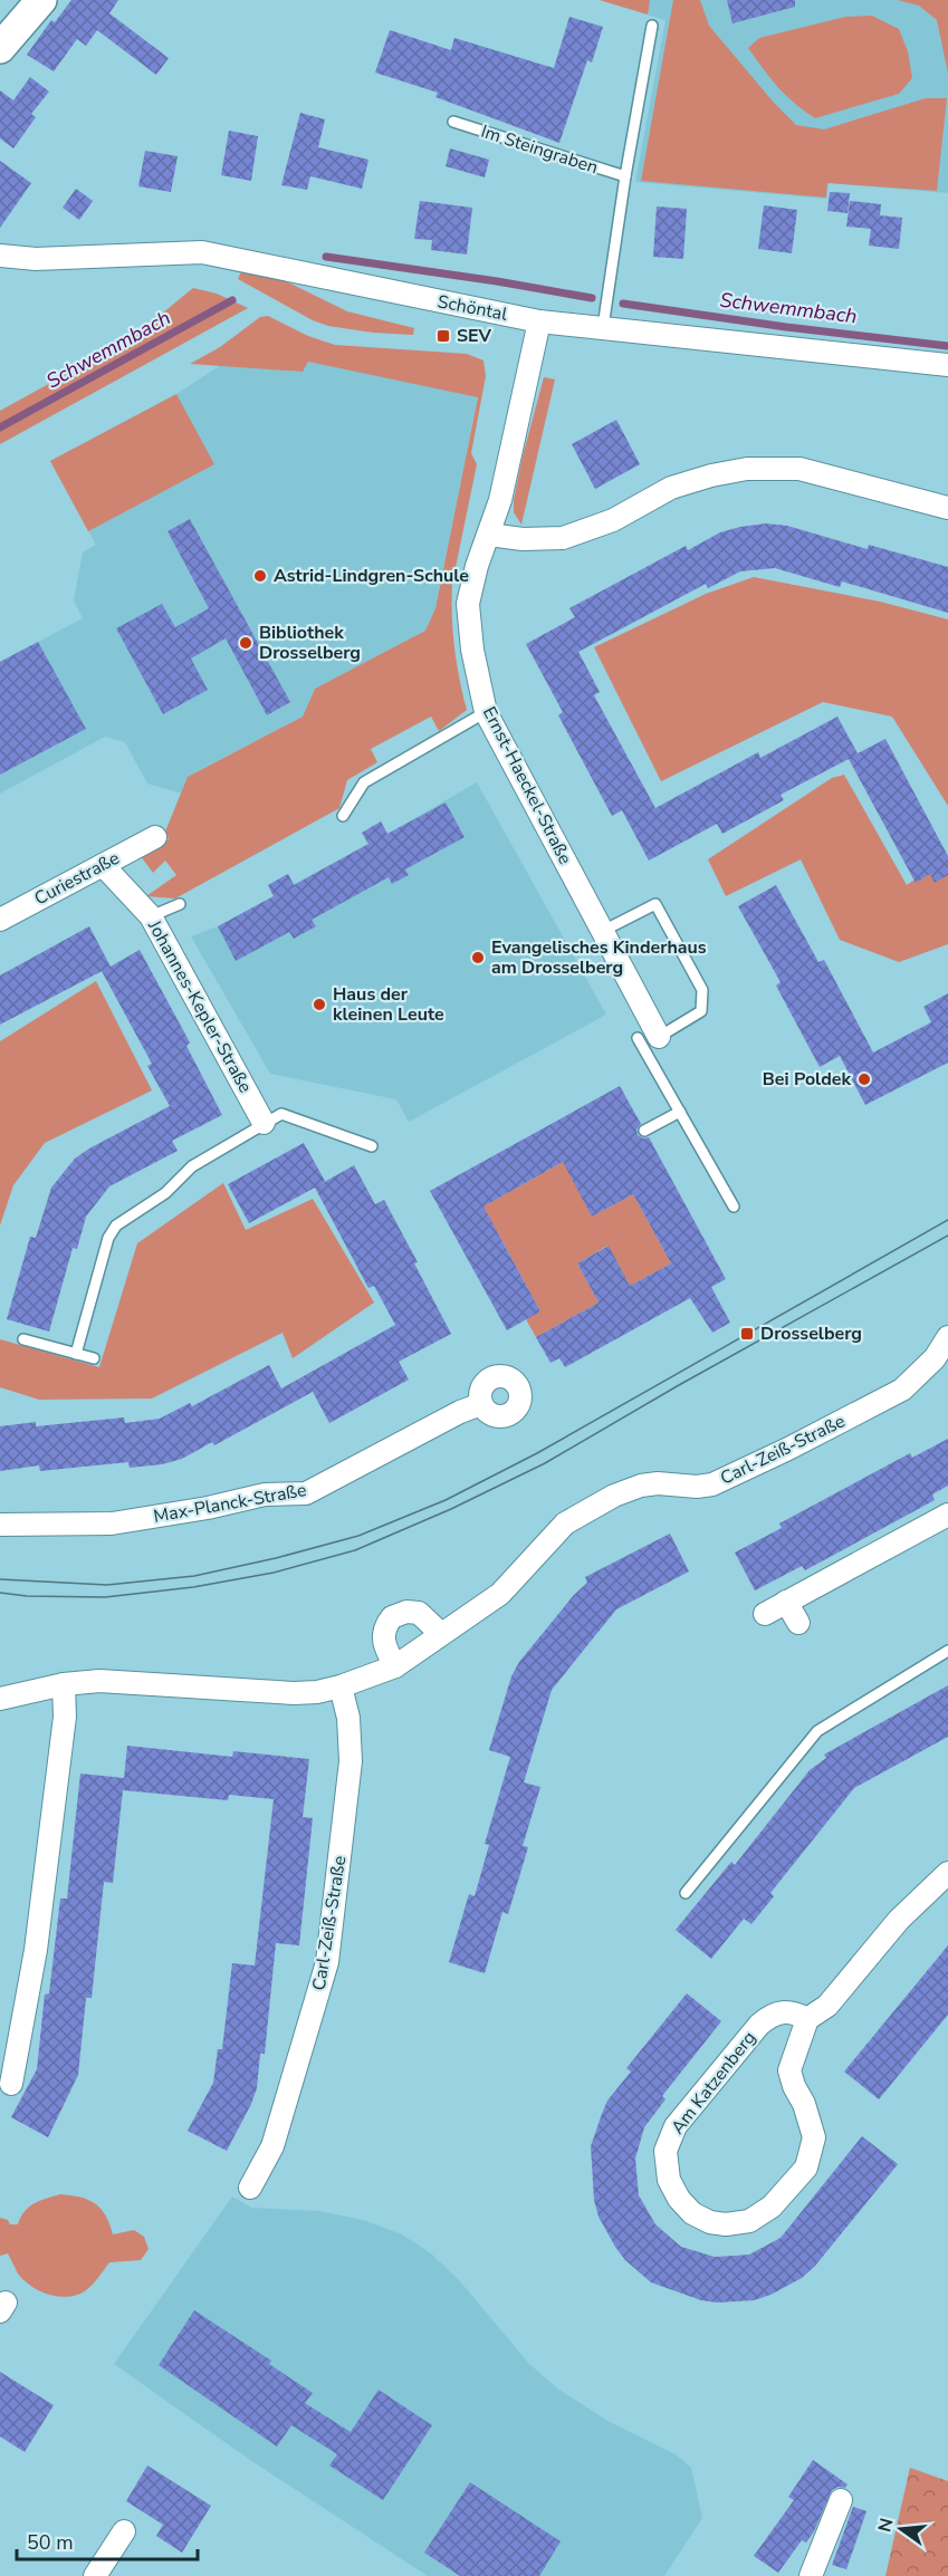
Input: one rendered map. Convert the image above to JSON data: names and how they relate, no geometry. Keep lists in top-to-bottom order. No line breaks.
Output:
{"streets":{"street":["Schöntal","Ernst-Haeckel-Straße","Curiestraße","Johannes-Kepler-Straße","Carl-Zeiß-Straße","Max-Planck-Straße","Am Katzenberg"],"lane":["Im Steingraben"]},"crossings":[["Schöntal","Ernst-Haeckel-Straße"],["Curiestraße","Johannes-Kepler-Straße"]],"water":["Schwemmbach"],"places":{"transit":["SEV","Drosselberg"],"other":["Astrid-Lindgren-Schule","Bibliothek Drosselberg","Evangelisches Kinderhaus am Drosselberg","Haus der kleinen Leute","Bei Poldek"]},"scale_bar":"50 m","north":"left"}
